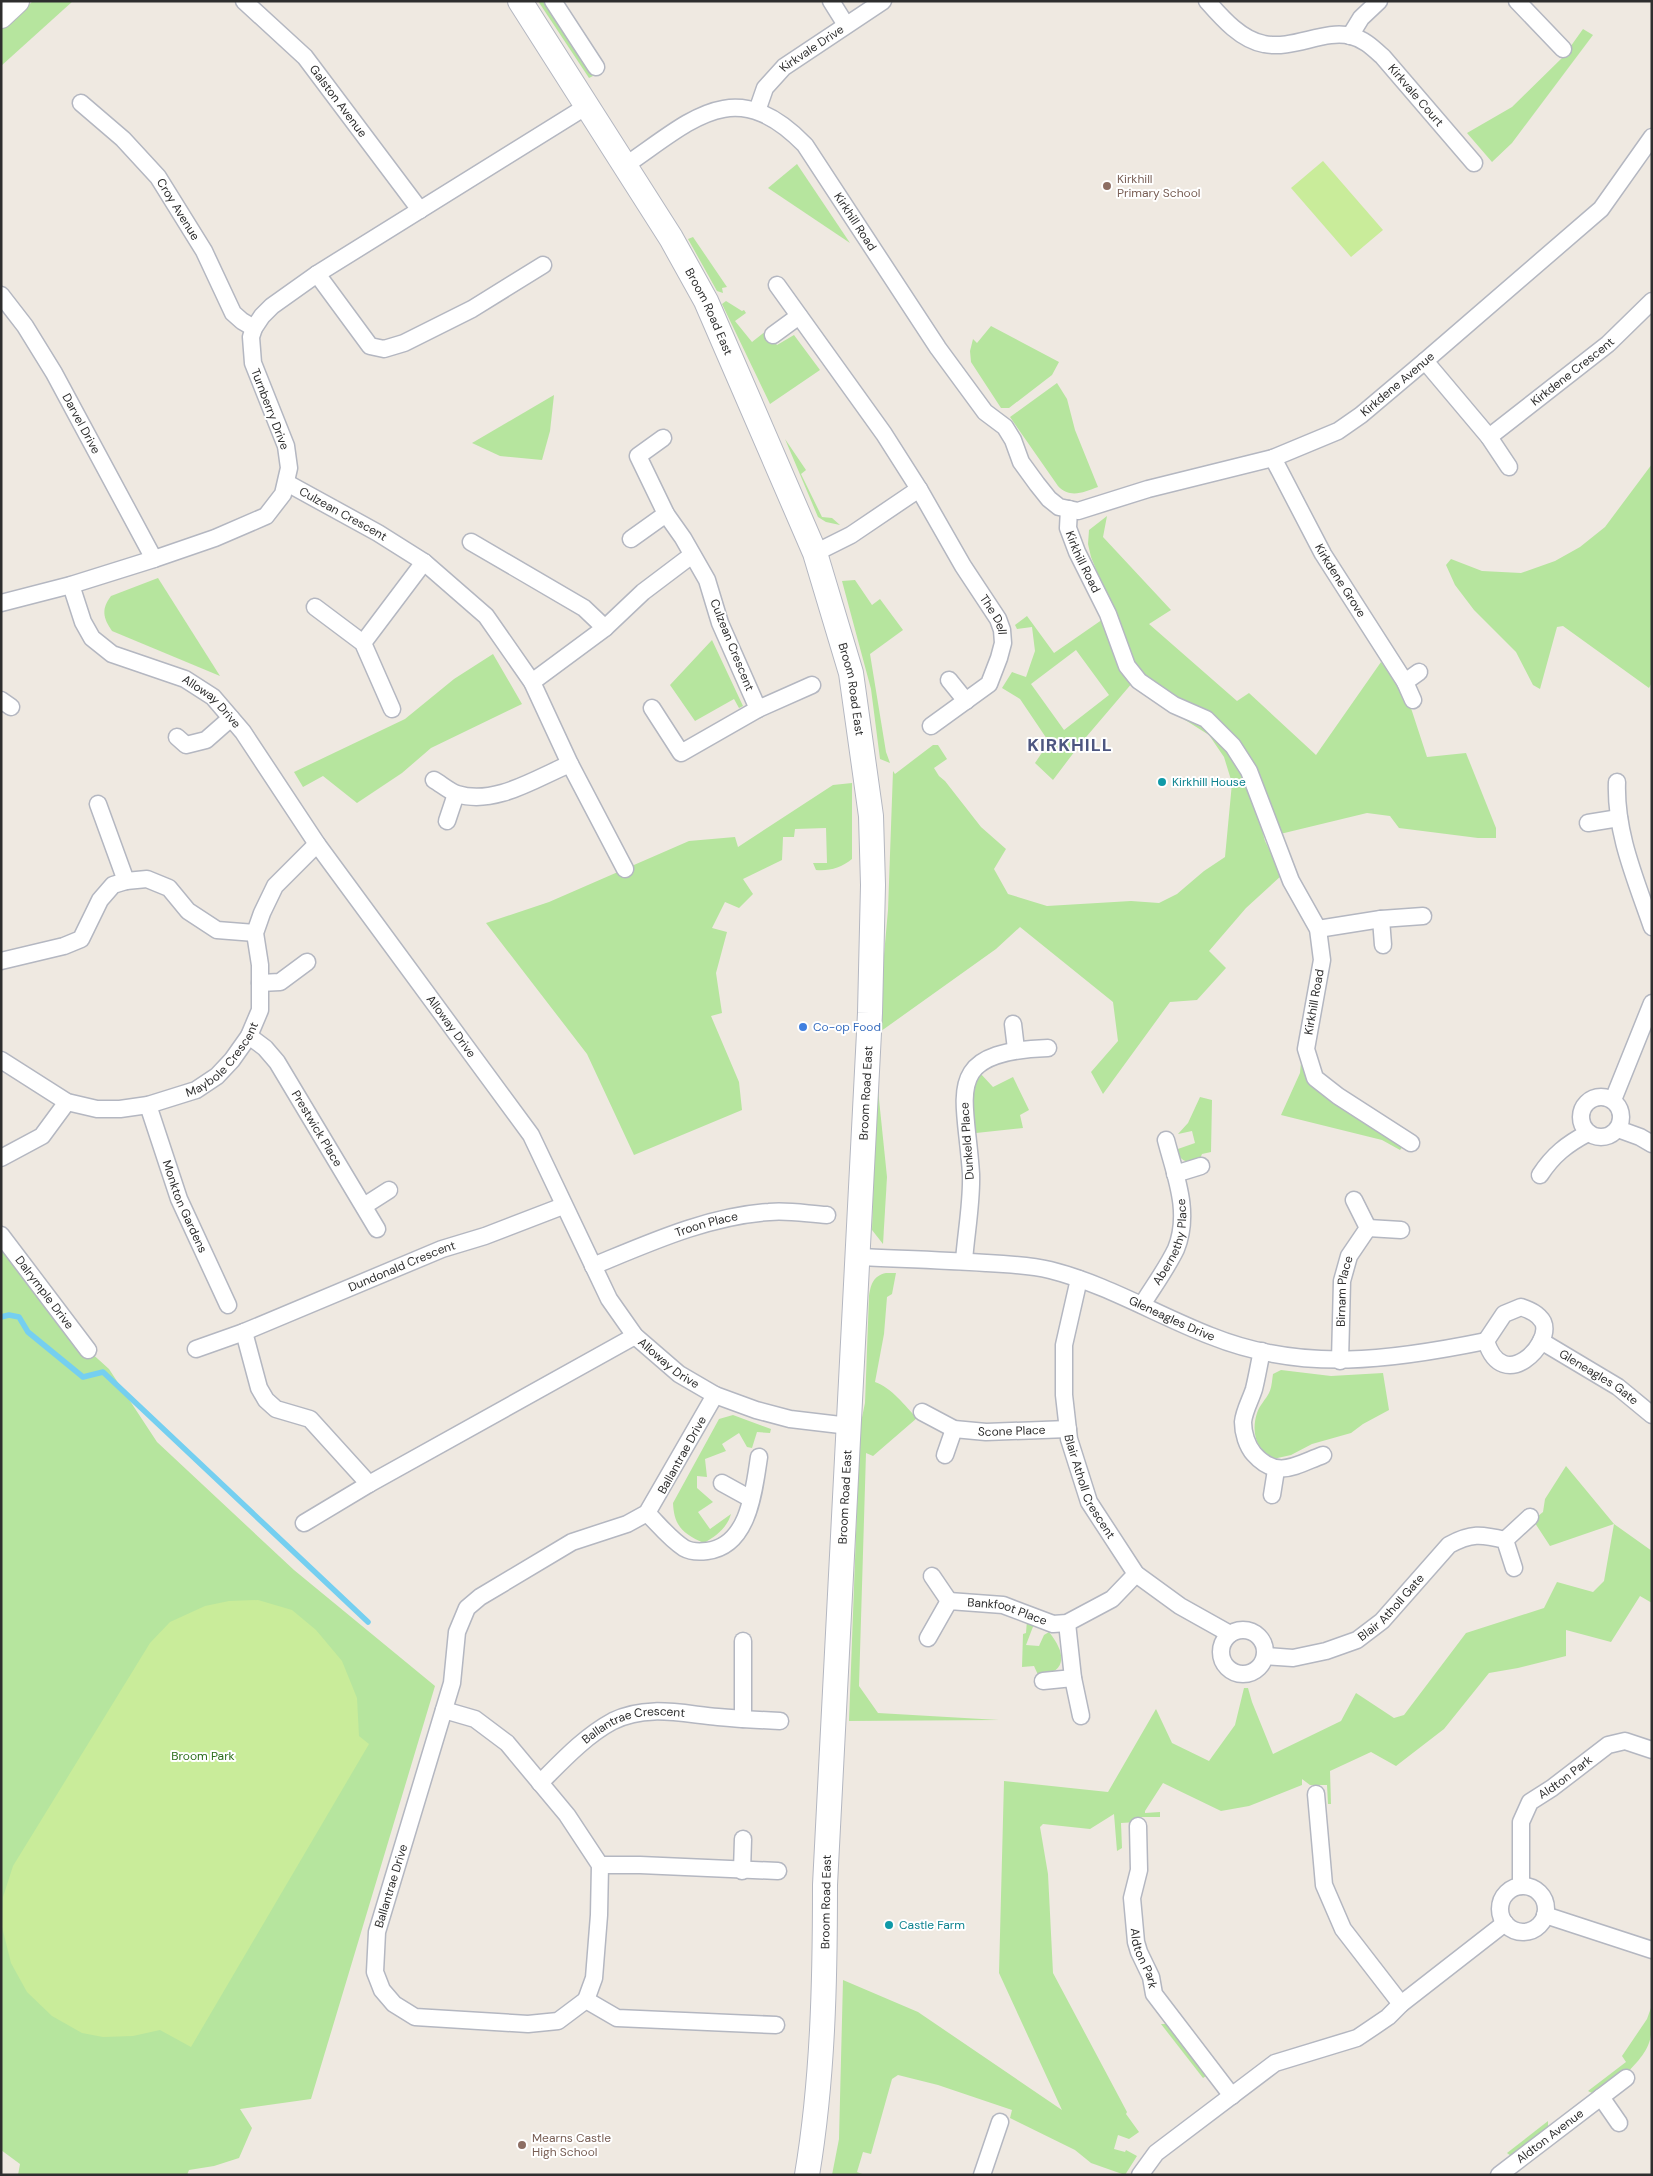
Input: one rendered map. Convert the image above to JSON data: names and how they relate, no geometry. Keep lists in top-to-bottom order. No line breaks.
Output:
{"streets":{"street":["Kirkvale Drive","Kirkvale Court","Galston Avenue","Croy Avenue","Kirkhill Road","Broom Road East","Kirkdene Crescent","Kirkdene Avenue","Turnberry Drive","Darvel Drive","Culzean Crescent","Kirkdene Grove","The Dell","Alloway Drive","Maybole Crescent","Prestwick Place","Dunkeld Place","Monkton Gardens","Troon Place","Abernethy Place","Dundonald Crescent","Birnam Place","Dalrymple Drive","Gleneagles Drive","Gleneagles Gate","Scone Place","Ballantrae Drive","Blair Atholl Crescent","Blair Atholl Gate","Bankfoot Place","Ballantrae Crescent","Aldton Park","Aldton Avenue"]},"crossings":[["Kirkvale Drive","Kirkhill Road"],["Croy Avenue","Turnberry Drive"],["Kirkhill Road","Broom Road East"],["Kirkhill Road","Kirkdene Avenue"],["Broom Road East","Alloway Drive"],["Broom Road East","Gleneagles Drive"],["Kirkdene Avenue","Kirkdene Grove"],["Turnberry Drive","Darvel Drive"],["Turnberry Drive","Culzean Crescent"],["Turnberry Drive","Alloway Drive"],["Alloway Drive","Troon Place"],["Alloway Drive","Dundonald Crescent"],["Alloway Drive","Ballantrae Drive"],["Maybole Crescent","Prestwick Place"],["Maybole Crescent","Monkton Gardens"],["Dunkeld Place","Gleneagles Drive"],["Abernethy Place","Gleneagles Drive"],["Birnam Place","Gleneagles Drive"],["Gleneagles Drive","Gleneagles Gate"],["Gleneagles Drive","Blair Atholl Crescent"],["Scone Place","Blair Atholl Crescent"],["Blair Atholl Crescent","Blair Atholl Gate"],["Blair Atholl Crescent","Bankfoot Place"]],"districts":["KIRKHILL"],"parks":["Broom Park"],"places":["Kirkhill Primary School","Kirkhill House","Co-op Food","Castle Farm","Mearns Castle High School"]}
